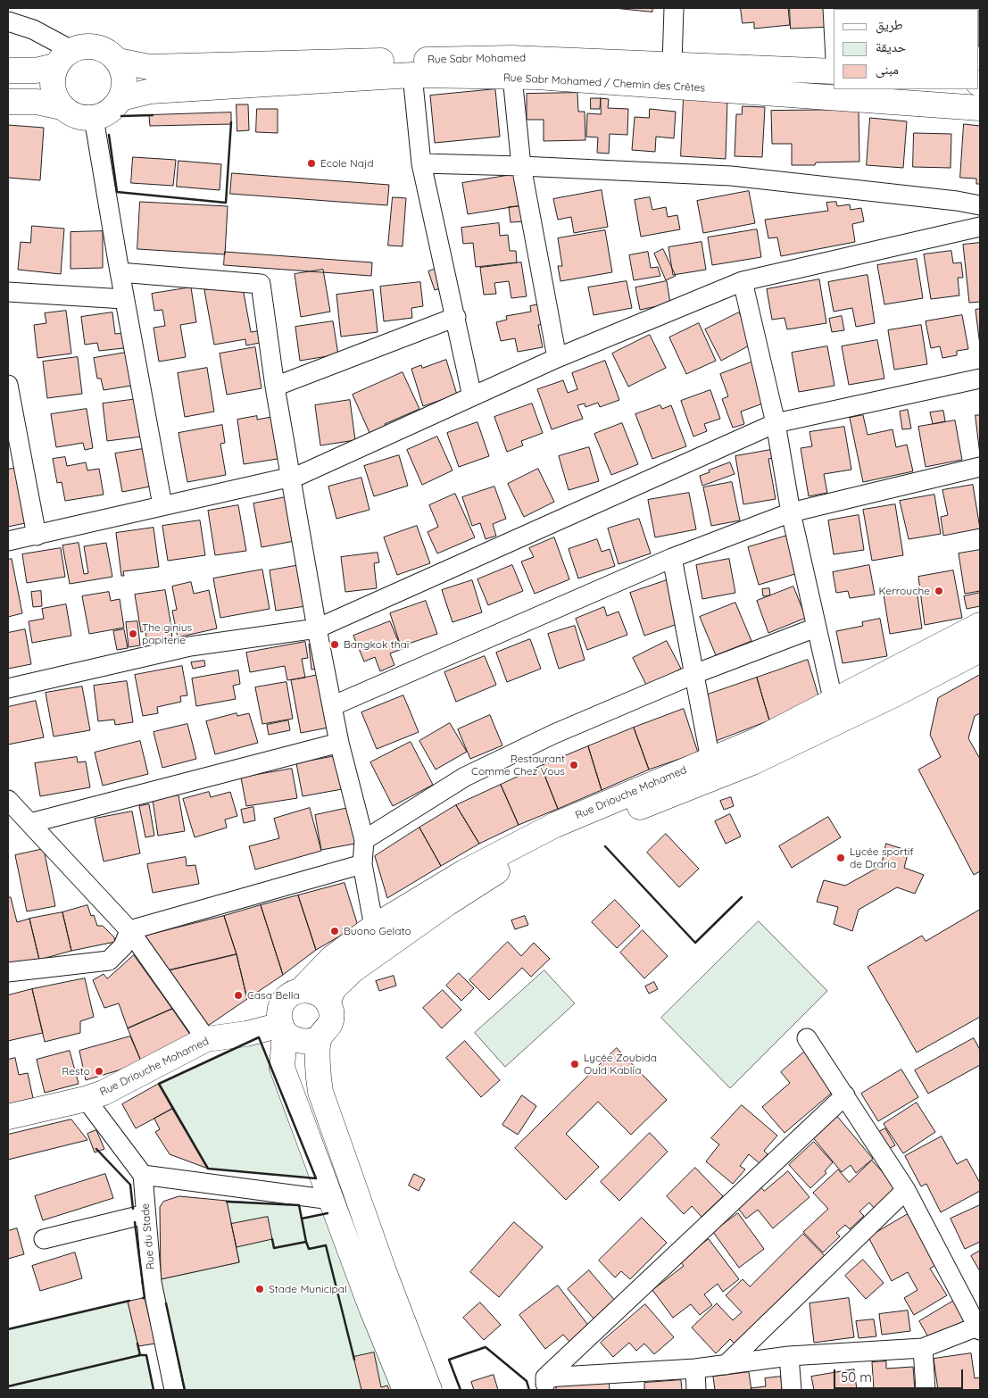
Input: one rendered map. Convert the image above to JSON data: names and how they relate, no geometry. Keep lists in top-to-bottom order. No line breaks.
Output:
{"streets":{"main road":["Rue Sabr Mohamed","Rue Sabr Mohamed / Chemin des Crêtes","Rue Driouche Mohamed"],"street":["Rue du Stade"]},"crossings":[["Rue Sabr Mohamed","Rue Sabr Mohamed / Chemin des Crêtes"]],"places":["Ecole Najd","Kerrouche","The ginius papiterie","Bangkok thaï","Restaurant Comme Chez Vous","Lycée sportif de Draria","Buono Gelato","Casa Bella","Lycée Zoubida Ould Kablia","Resto","Stade Municipal"],"legend":["طريق","حديقة","مبنى"],"scale_bar":"50 m"}
